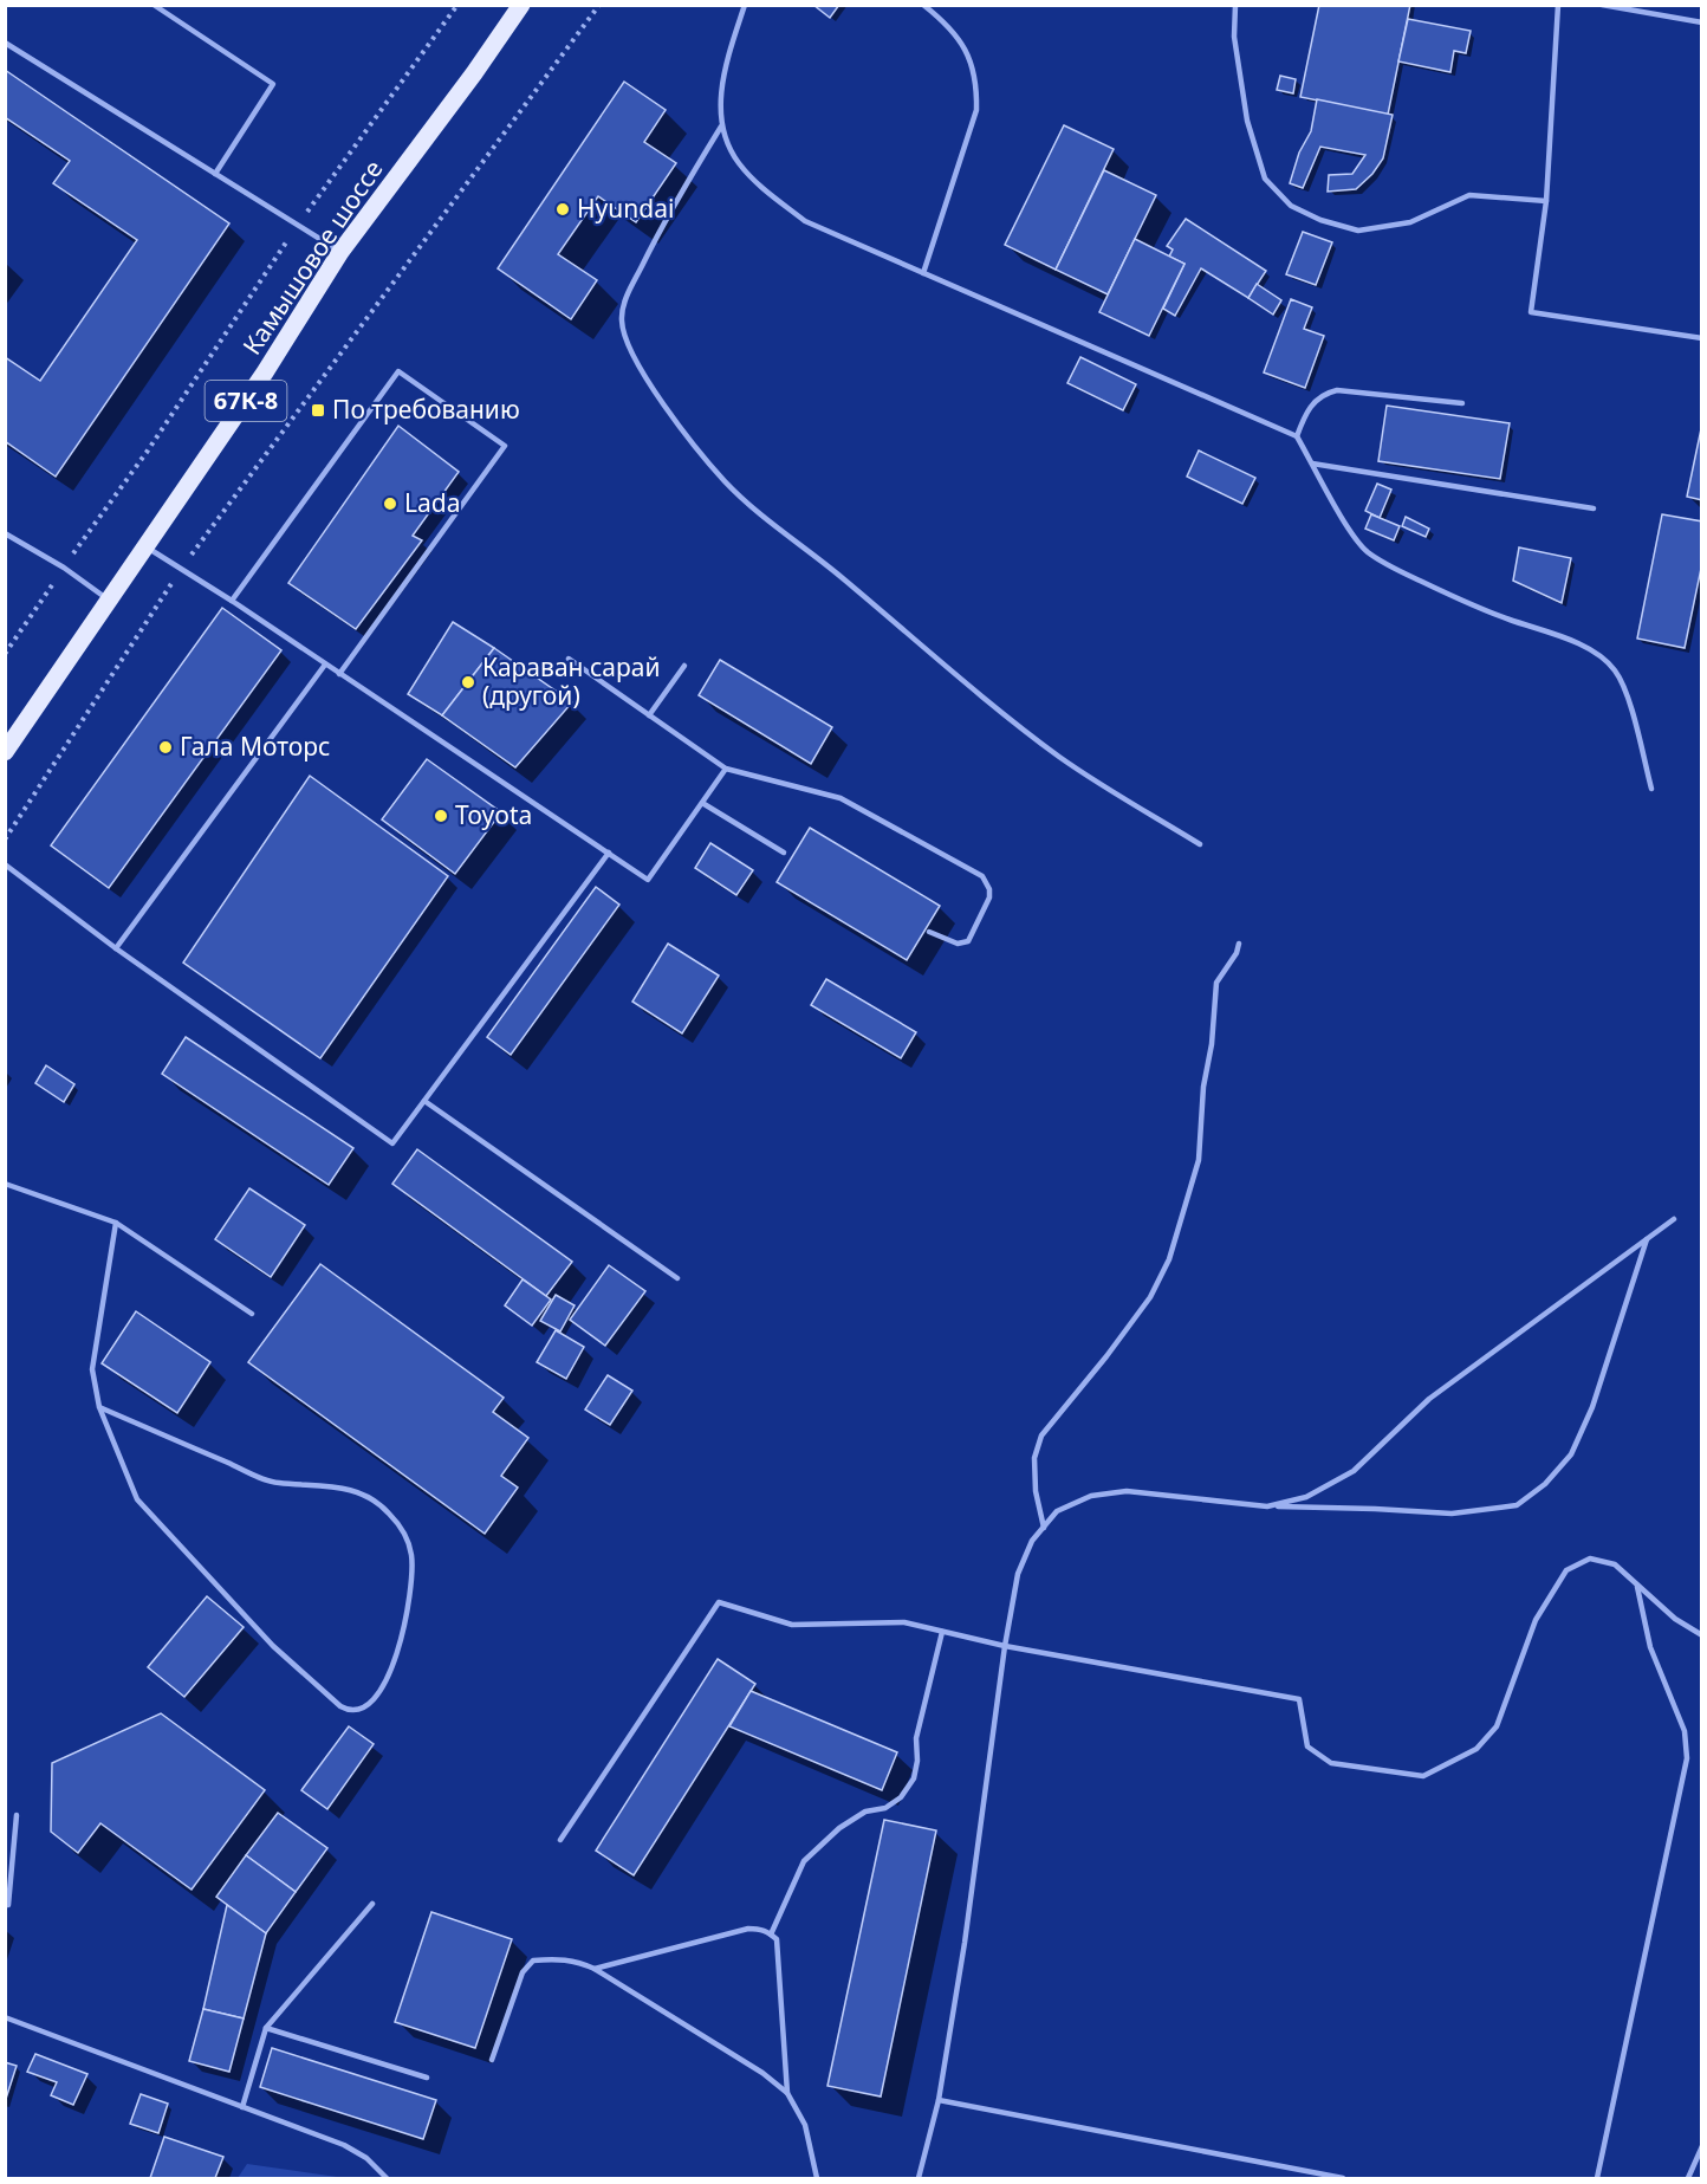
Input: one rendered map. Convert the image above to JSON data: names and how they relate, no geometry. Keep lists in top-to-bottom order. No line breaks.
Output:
{"streets":{"main road":["Камышовое шоссе","67К-8"]},"places":{"other":["Hyundai","Lada","Караван сарай (другой)","Гала Моторс","Toyota"],"transit":["По требованию"]}}
